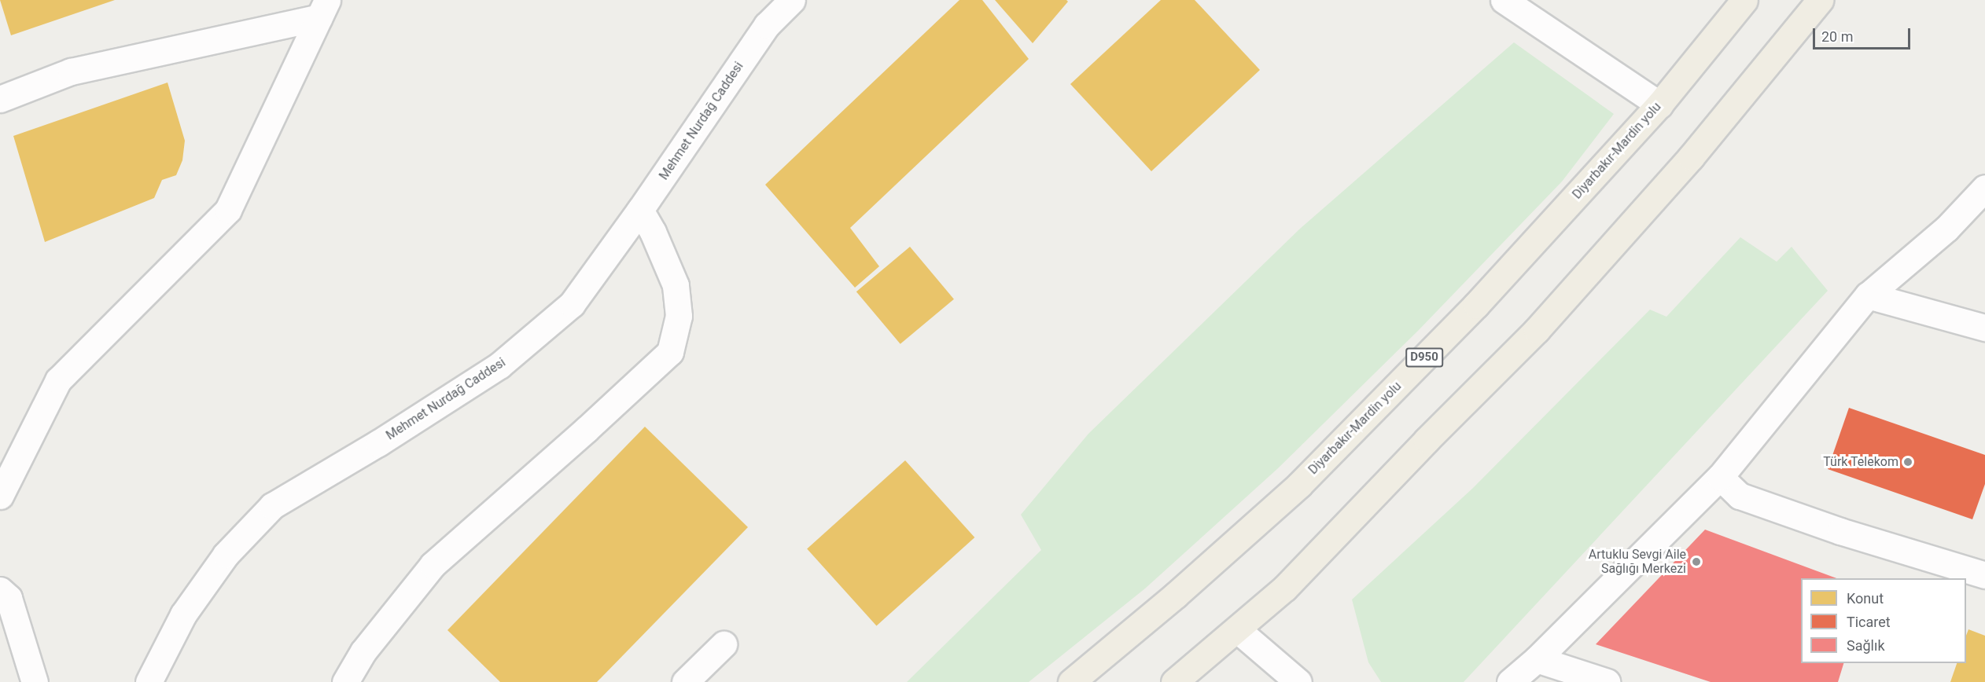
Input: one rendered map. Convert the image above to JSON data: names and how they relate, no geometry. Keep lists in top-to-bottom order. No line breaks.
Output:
{"streets":{"highway":["Diyarbakır-Mardin yolu","D950"],"street":["Mehmet Nurdağ Caddesi"]},"places":["Türk Telekom","Artuklu Sevgi Aile Sağlığı Merkezi"],"legend":["Konut","Ticaret","Sağlık"],"scale_bar":"20 m"}
